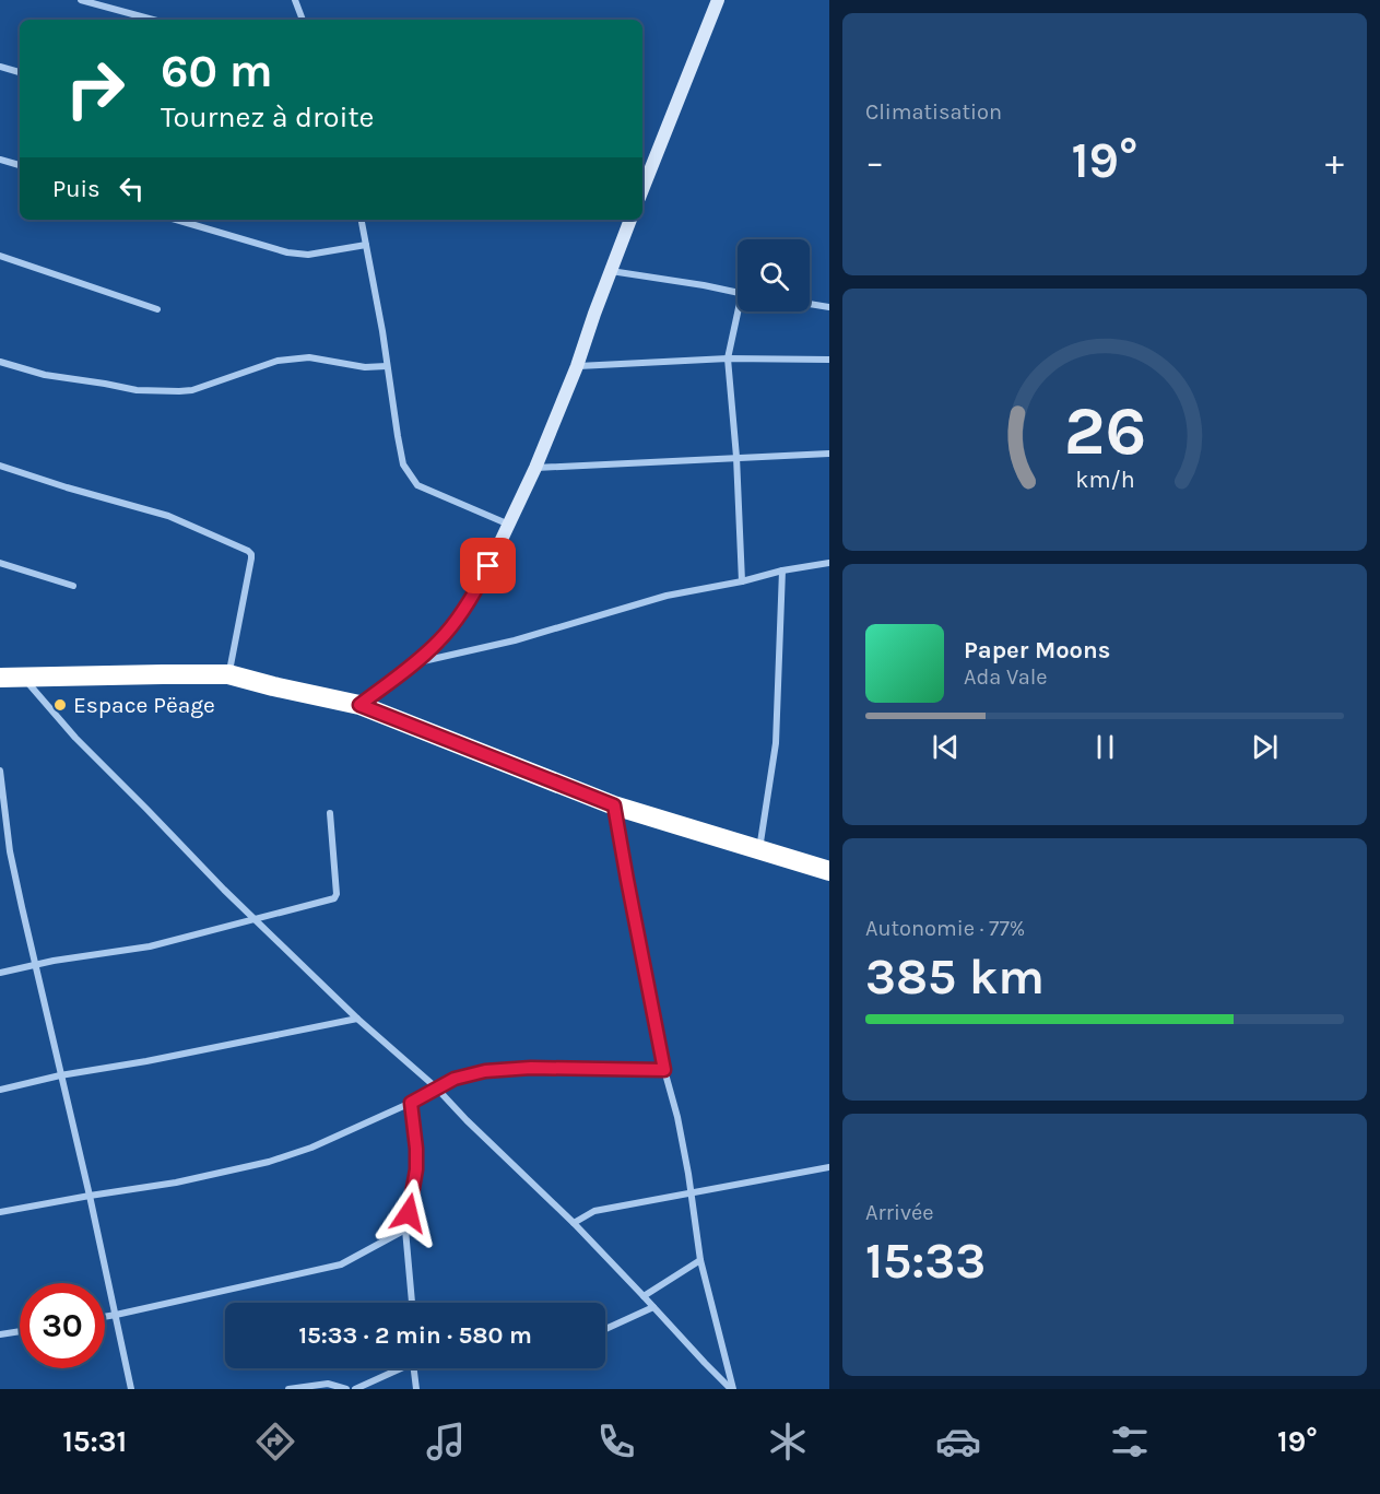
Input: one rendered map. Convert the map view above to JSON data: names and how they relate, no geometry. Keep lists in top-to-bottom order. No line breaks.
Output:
{"places":["Espace Pëage"],"page":{"tile":["Climatisation",["Autonomie · 77%","385 km"],["Arrivée","15:33"]],"turn":["60 m","Tournez à droite"],"heat":["−","19°","+"],"then":"Puis","song":["Paper Moons","Ada Vale"],"limit":"30","trip":"15:33 · 2 min · 580 m","tabs":["15:31","19°"],"gauge":["26","km/h"]}}
